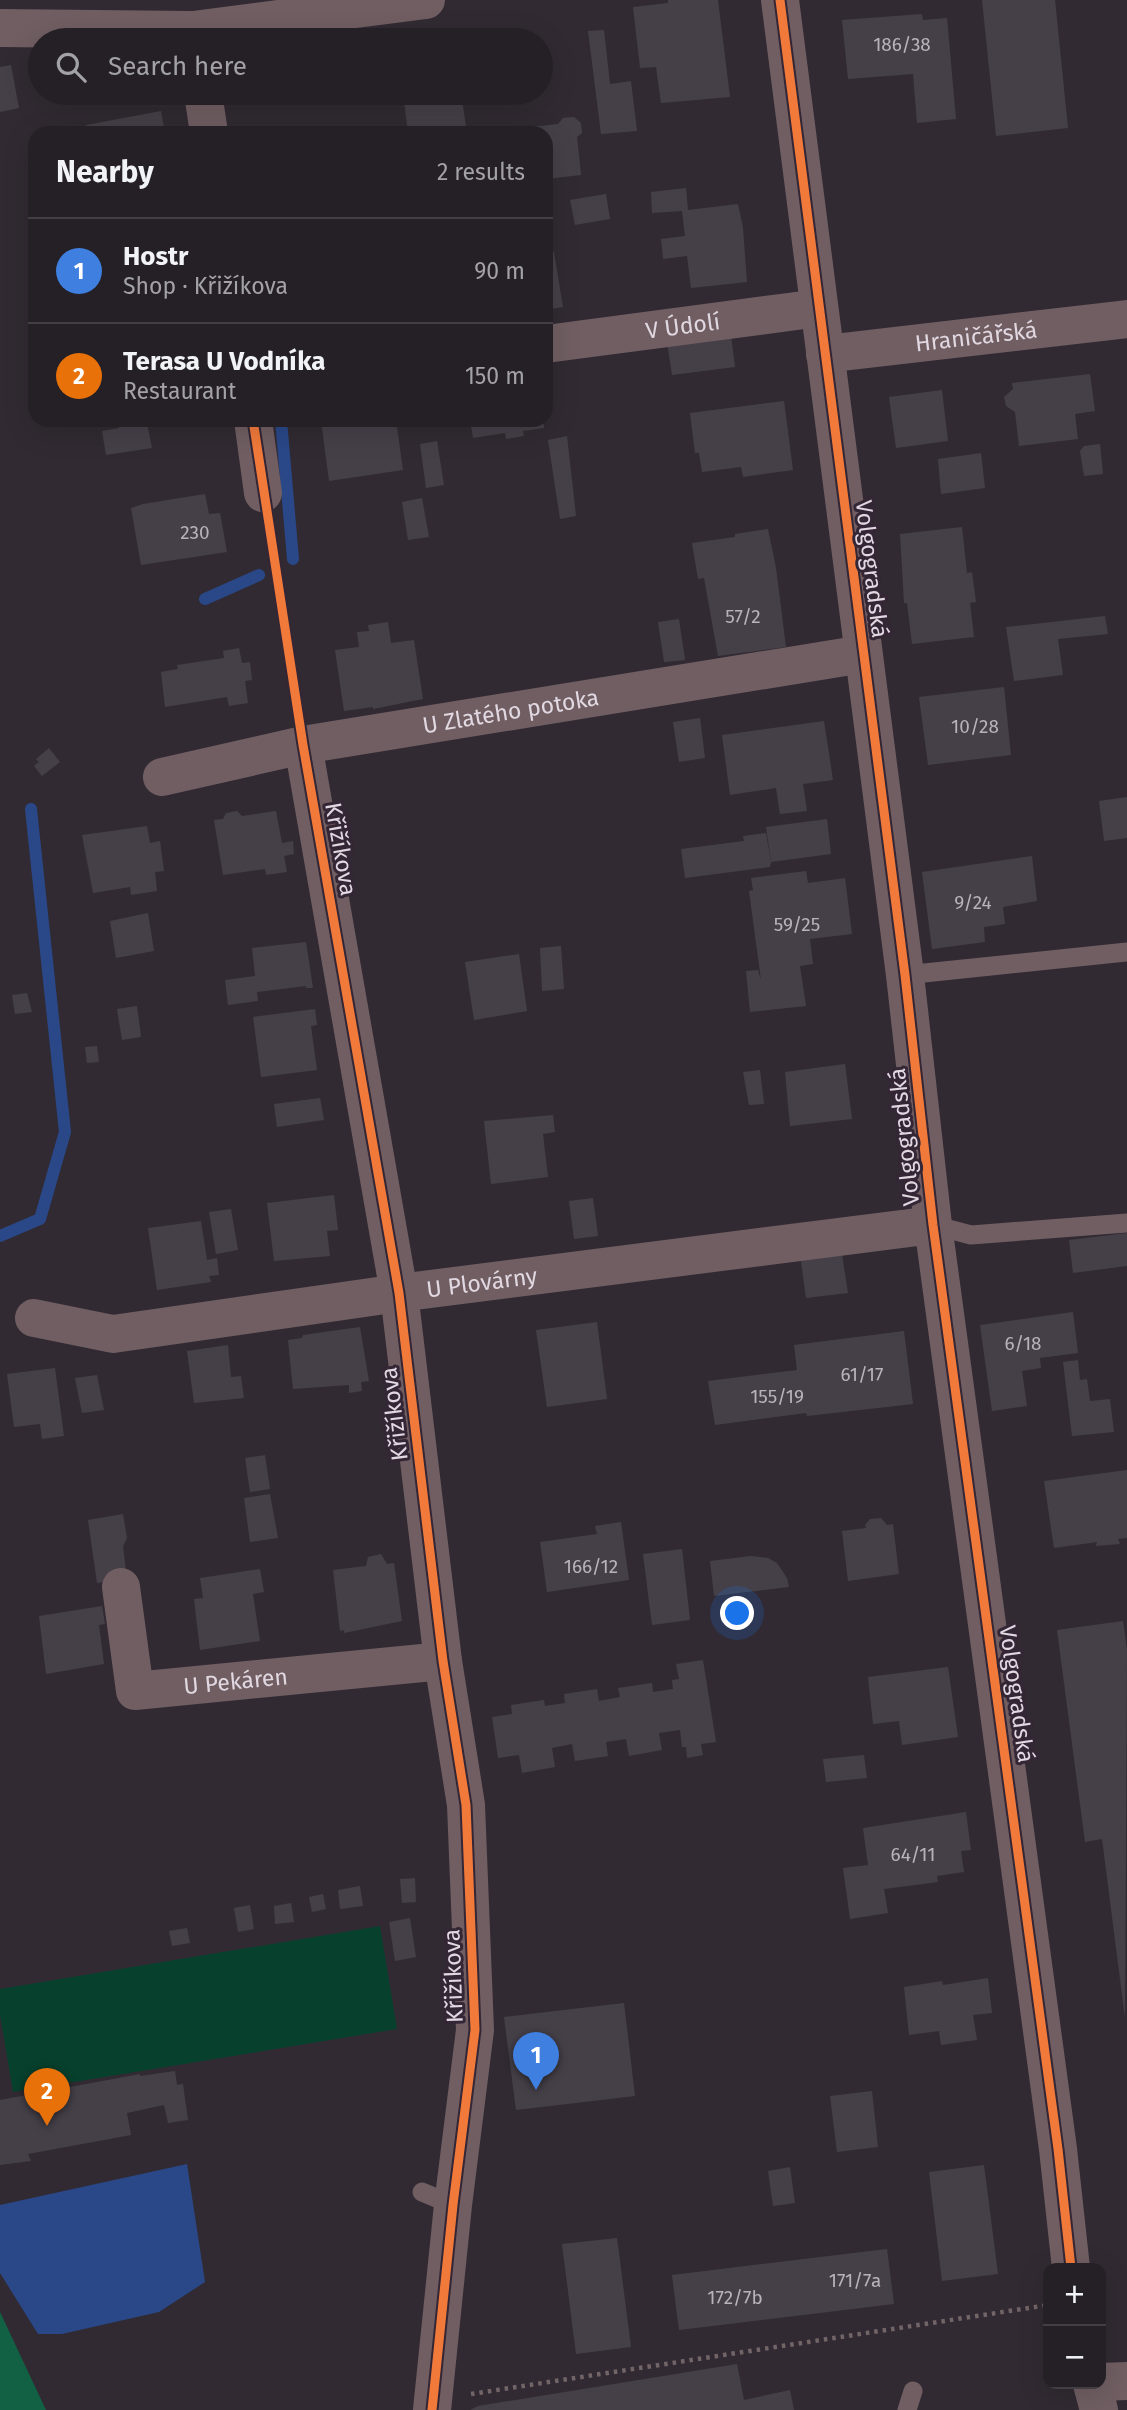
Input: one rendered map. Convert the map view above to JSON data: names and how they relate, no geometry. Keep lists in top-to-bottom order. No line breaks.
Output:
{"streets":{"street":["V Údolí","Hraničářská","Volgogradská","U Zlatého potoka","Křižíkova","U Plovárny","U Pekáren"]},"crossings":[["V Údolí","Volgogradská"],["Hraničářská","Volgogradská"],["Volgogradská","U Zlatého potoka"],["Volgogradská","U Plovárny"],["U Zlatého potoka","Křižíkova"],["Křižíkova","U Plovárny"],["Křižíkova","U Pekáren"]],"house_numbers":["186/38","230","57/2","10/28","9/24","59/25","6/18","61/17","155/19","166/12","64/11","171/7a","172/7b"],"page":{"search":"Search here","heading":["Nearby","2 results"],"list":[{"mark":"1","name":"Hostr","note":"Shop · Křižíkova","value":"90 m"},{"mark":"2","name":"Terasa U Vodníka","note":"Restaurant","value":"150 m"}],"pins":["1","2"],"map_buttons":["+","−"]}}
